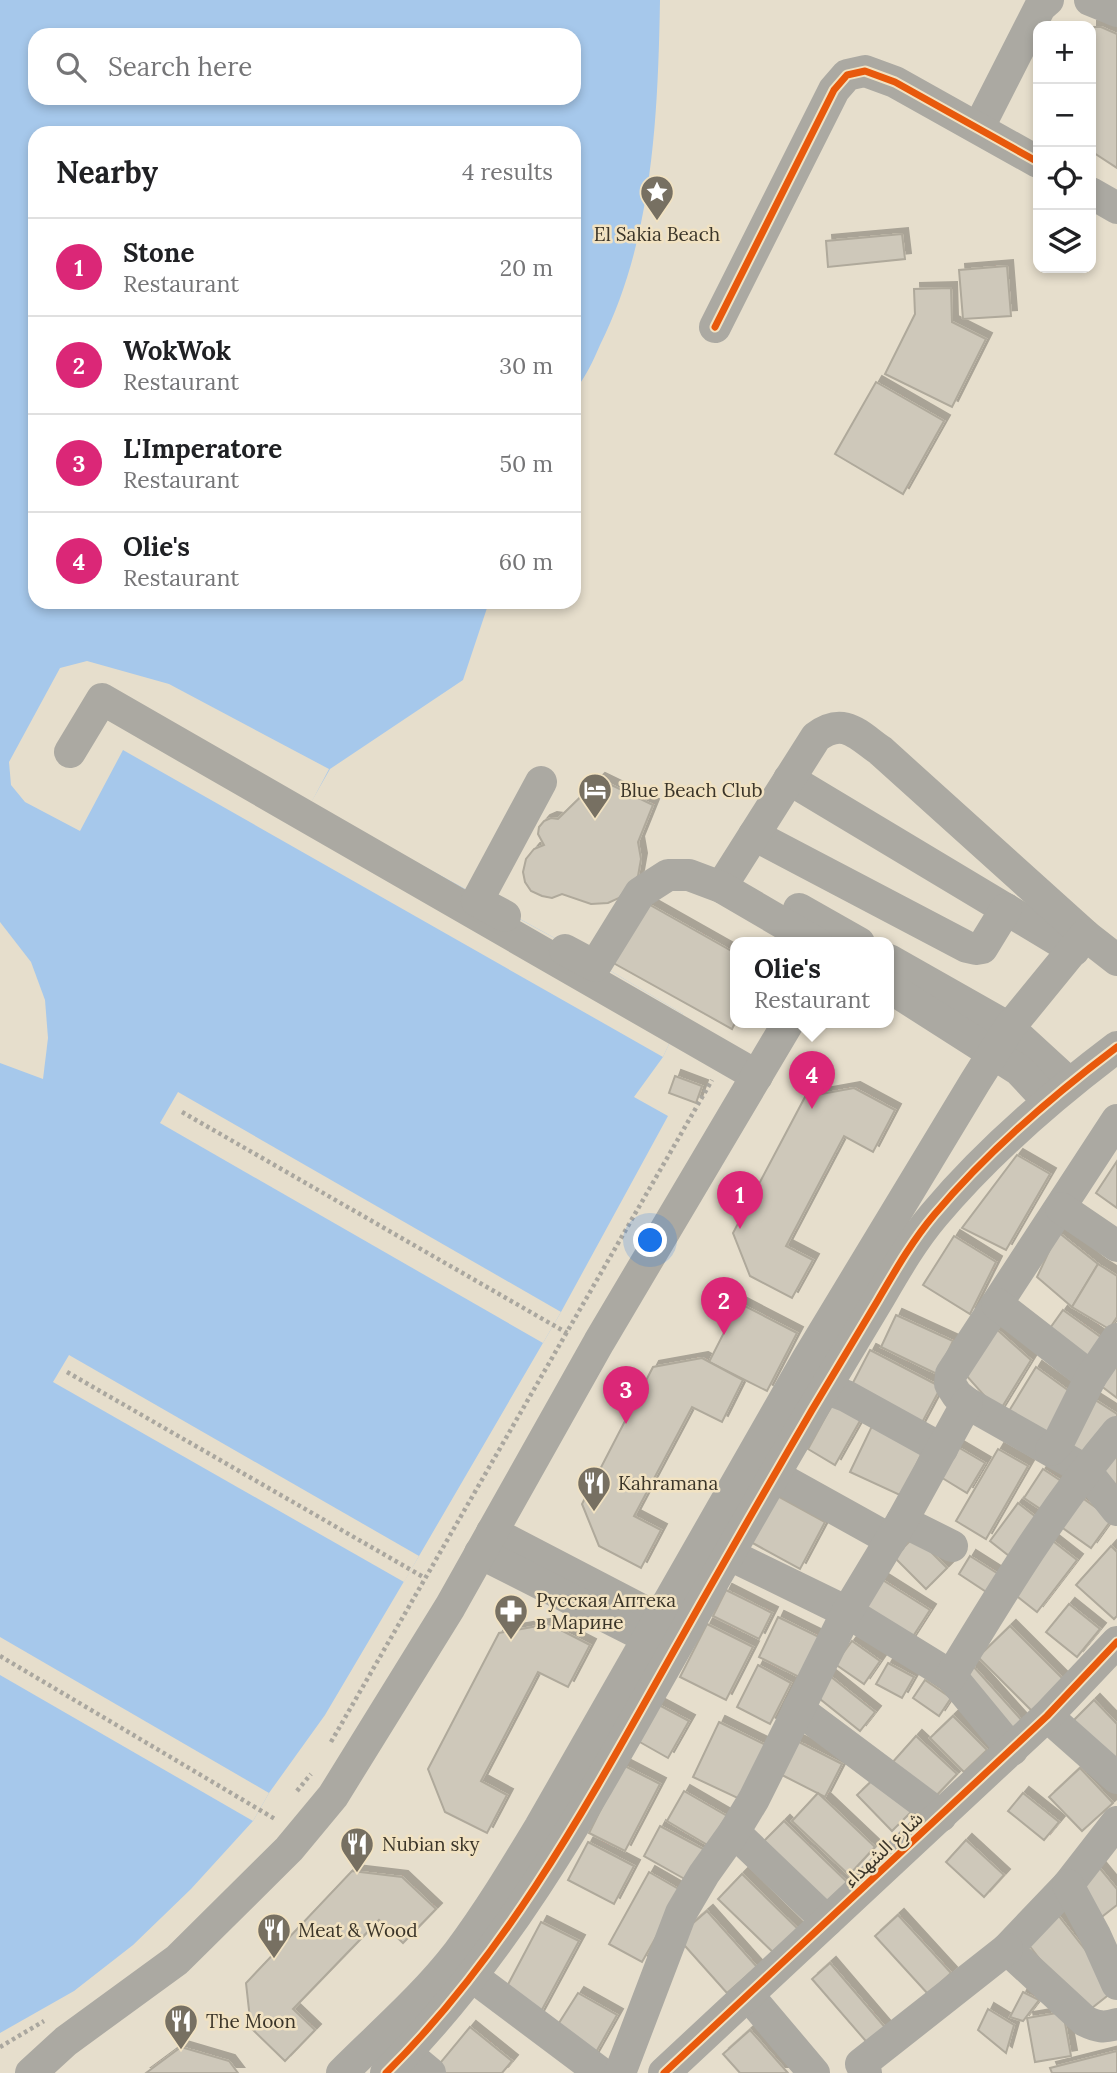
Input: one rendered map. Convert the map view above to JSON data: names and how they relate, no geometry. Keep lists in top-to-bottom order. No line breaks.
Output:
{"streets":{"street":["شارع الشهداء"]},"places":{"place":["El Sakia Beach"],"hotel":["Blue Beach Club"],"restaurant":["Kahramana","Nubian sky","Meat & Wood","The Moon"],"pharmacy":["Русская Аптека в Марине"]},"page":{"map_buttons":["+","−"],"search":"Search here","heading":["Nearby","4 results"],"list":[{"mark":"1","name":"Stone","note":"Restaurant","value":"20 m"},{"mark":"2","name":"WokWok","note":"Restaurant","value":"30 m"},{"mark":"3","name":"L'Imperatore","note":"Restaurant","value":"50 m"},{"mark":"4","name":"Olie's","note":"Restaurant","value":"60 m"}],"popup":["Olie's","Restaurant"],"pins":["4","1","2","3"]}}
